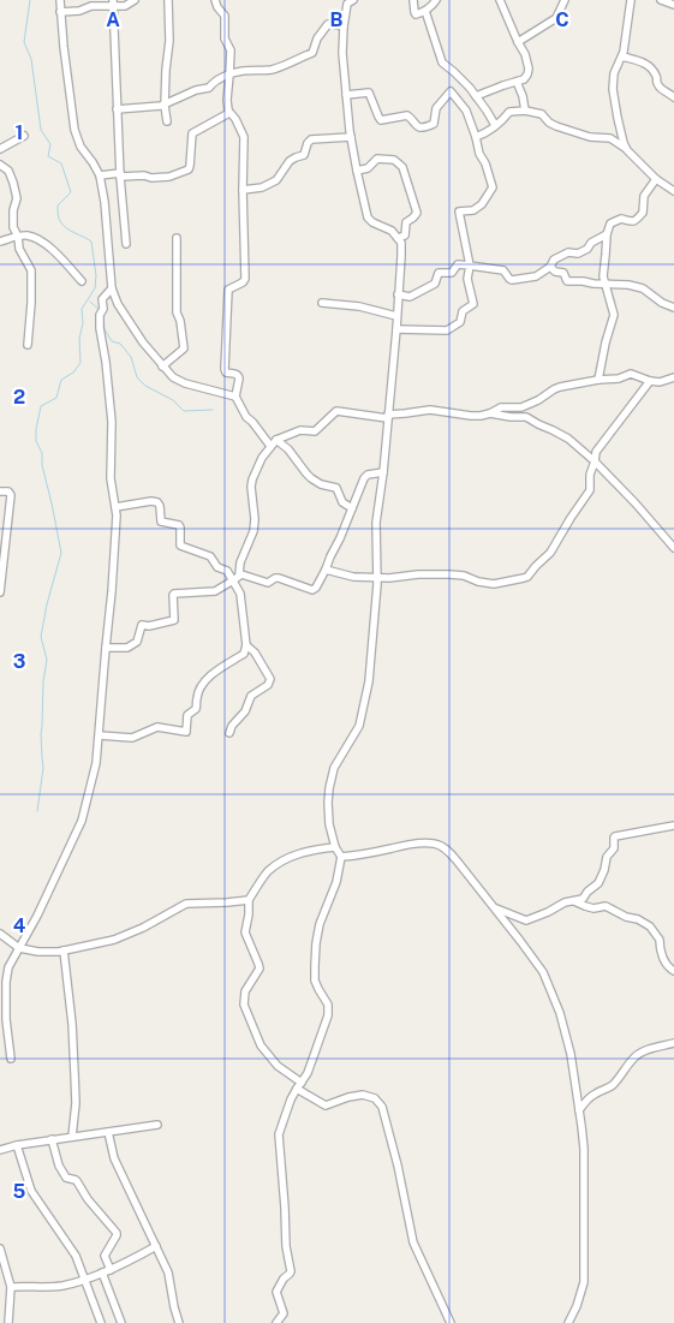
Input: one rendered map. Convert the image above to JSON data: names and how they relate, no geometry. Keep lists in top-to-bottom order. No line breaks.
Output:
{"grid":{"columns":["A","B","C"],"rows":["1","2","3","4","5"]}}
